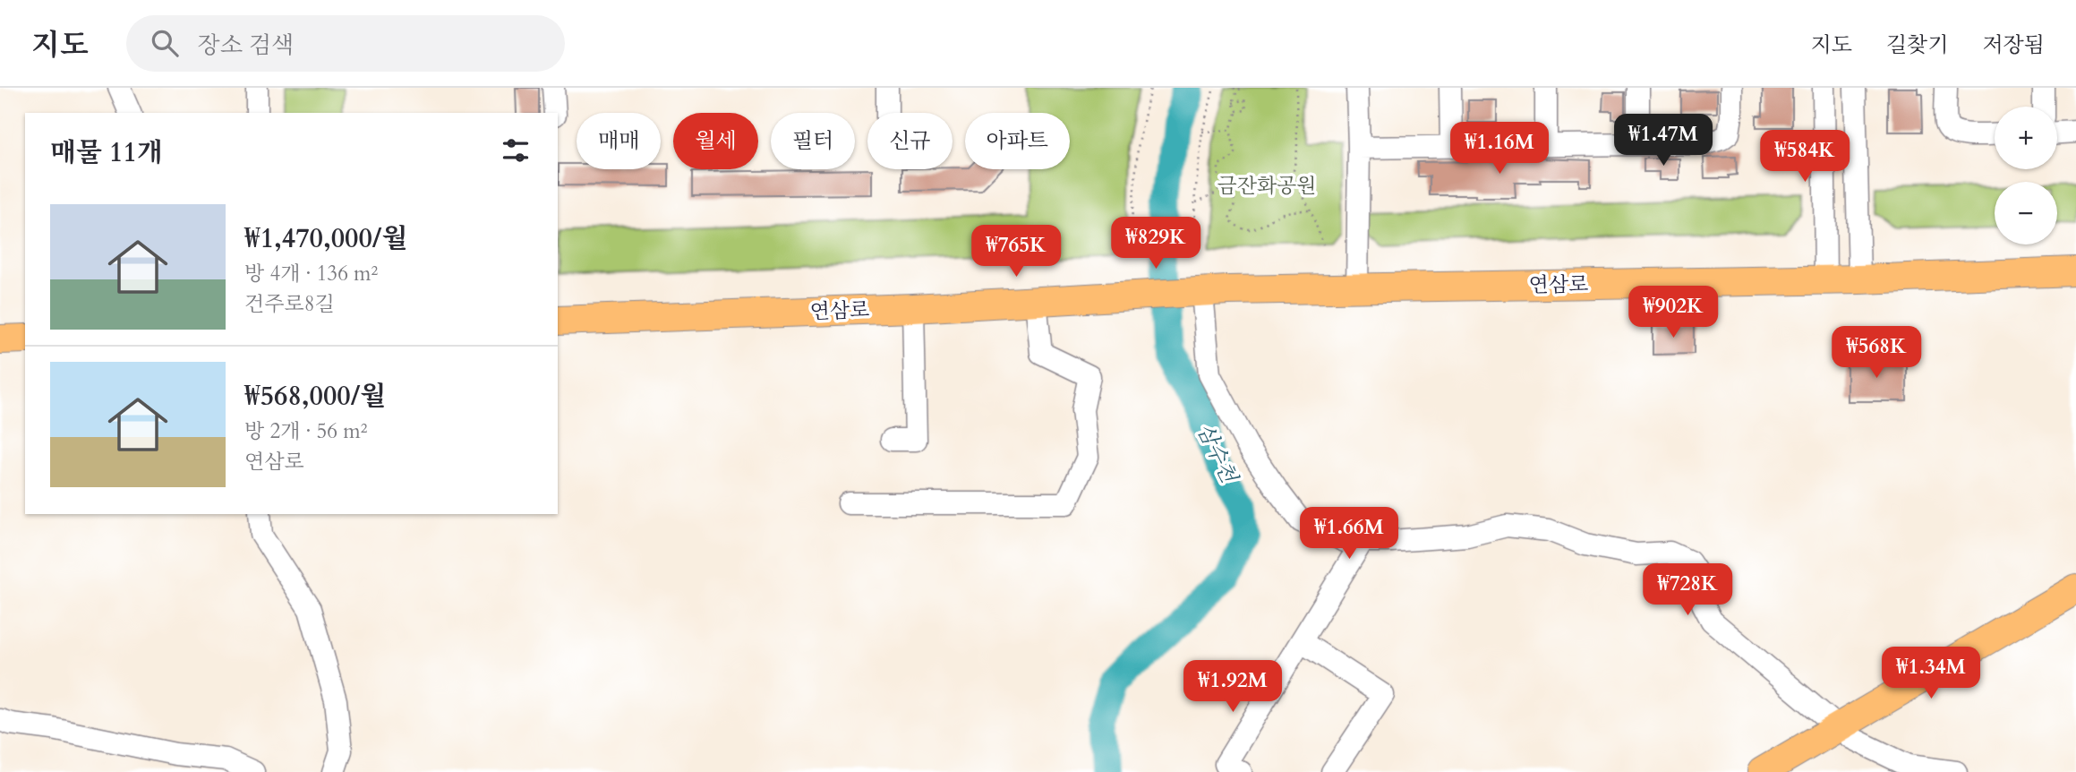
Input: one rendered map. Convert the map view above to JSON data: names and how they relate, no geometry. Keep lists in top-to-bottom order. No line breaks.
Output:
{"streets":{"main road":["연삼로"]},"water":["삼수천"],"parks":["금잔화공원"],"page":{"header":"지도","search":"장소 검색","nav":["지도","길찾기","저장됨"],"map_buttons":["+","−"],"chip":["매매","월세","필터","신규","아파트"],"heading":"매물 11개","price":["₩1.47M","₩1.16M","₩584K","₩829K","₩765K","₩902K","₩568K","₩1.66M","₩728K","₩1.34M","₩1.92M"],"list":[{"name":"₩1,470,000/월","note":"방 4개 · 136 m² · 건주로8길"},{"name":"₩568,000/월","note":"방 2개 · 56 m² · 연삼로"}]}}
